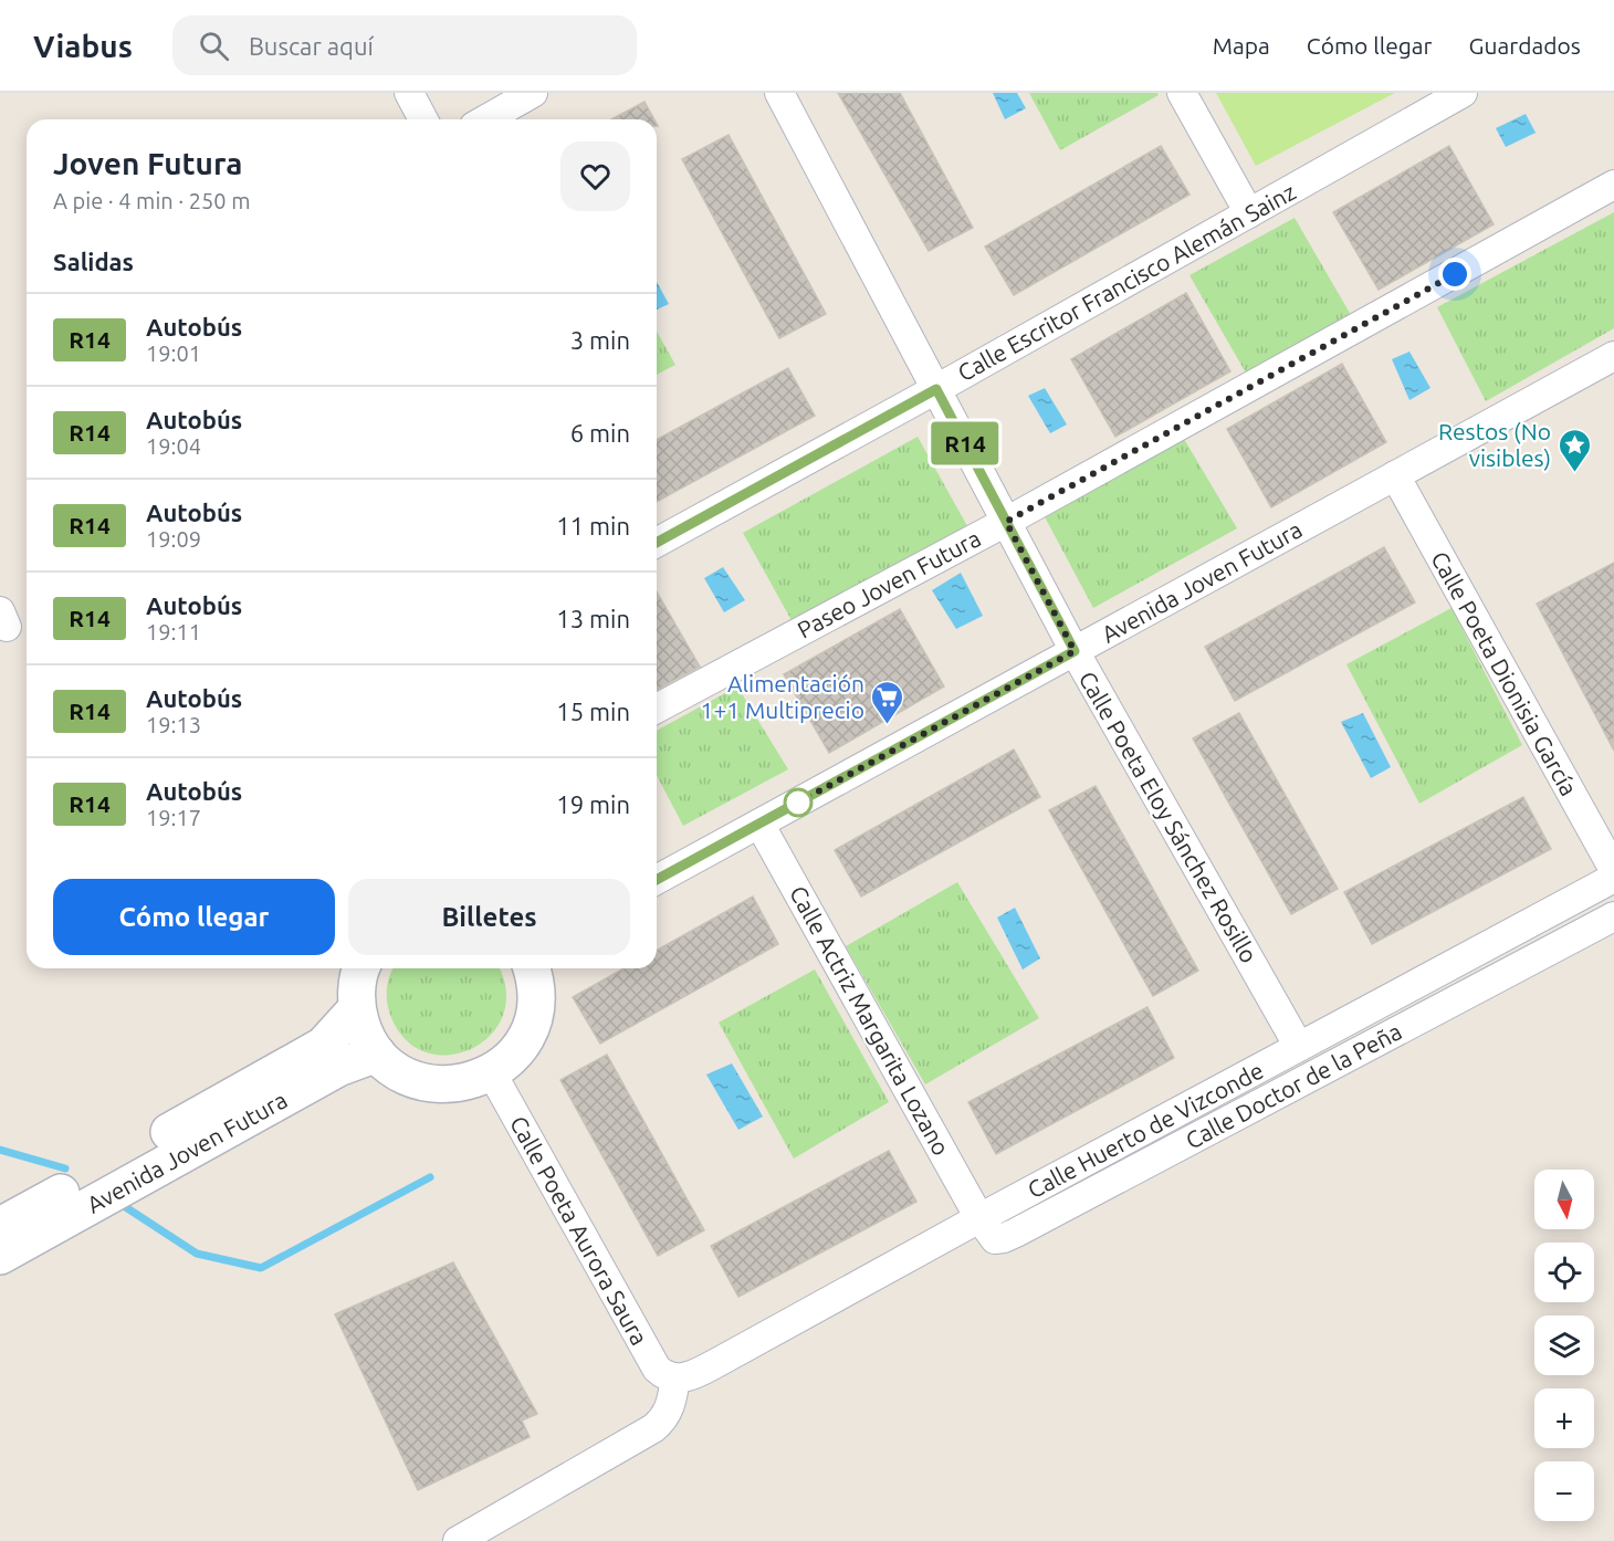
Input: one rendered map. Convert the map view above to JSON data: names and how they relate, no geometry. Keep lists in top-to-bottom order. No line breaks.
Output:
{"streets":{"street":["Calle Escritor Francisco Alemán Sainz","Avenida Joven Futura","Paseo Joven Futura","Calle Poeta Dionisia García","Calle Poeta Eloy Sánchez Rosillo","Calle Actriz Margarita Lozano","Calle Doctor de la Peña","Calle Huerto de Vizconde","Calle Poeta Aurora Saura"]},"crossings":[["Calle Escritor Francisco Alemán Sainz","Calle Poeta Eloy Sánchez Rosillo"],["Avenida Joven Futura","Calle Poeta Dionisia García"],["Avenida Joven Futura","Calle Poeta Eloy Sánchez Rosillo"],["Avenida Joven Futura","Calle Actriz Margarita Lozano"],["Paseo Joven Futura","Calle Poeta Eloy Sánchez Rosillo"],["Calle Poeta Eloy Sánchez Rosillo","Calle Huerto de Vizconde"],["Calle Actriz Margarita Lozano","Calle Doctor de la Peña"],["Calle Actriz Margarita Lozano","Calle Huerto de Vizconde"],["Calle Doctor de la Peña","Calle Huerto de Vizconde"],["Calle Huerto de Vizconde","Calle Poeta Aurora Saura"]],"places":{"place":["Restos (No visibles)"],"supermarket":["Alimentación 1+1 Multiprecio"]},"lines":["bus line R14"],"north":"bottom","page":{"header":"Viabus","search":"Buscar aquí","nav":["Mapa","Cómo llegar","Guardados"],"on_map":"R14","heading":[["Joven Futura","A pie · 4 min · 250 m"],"Salidas"],"list":[{"mark":"R14","name":"Autobús","note":"19:01","value":"3 min"},{"mark":"R14","name":"Autobús","note":"19:04","value":"6 min"},{"mark":"R14","name":"Autobús","note":"19:09","value":"11 min"},{"mark":"R14","name":"Autobús","note":"19:11","value":"13 min"},{"mark":"R14","name":"Autobús","note":"19:13","value":"15 min"},{"mark":"R14","name":"Autobús","note":"19:17","value":"19 min"}],"buttons":["Cómo llegar","Billetes"],"map_buttons":["+","−"]}}
